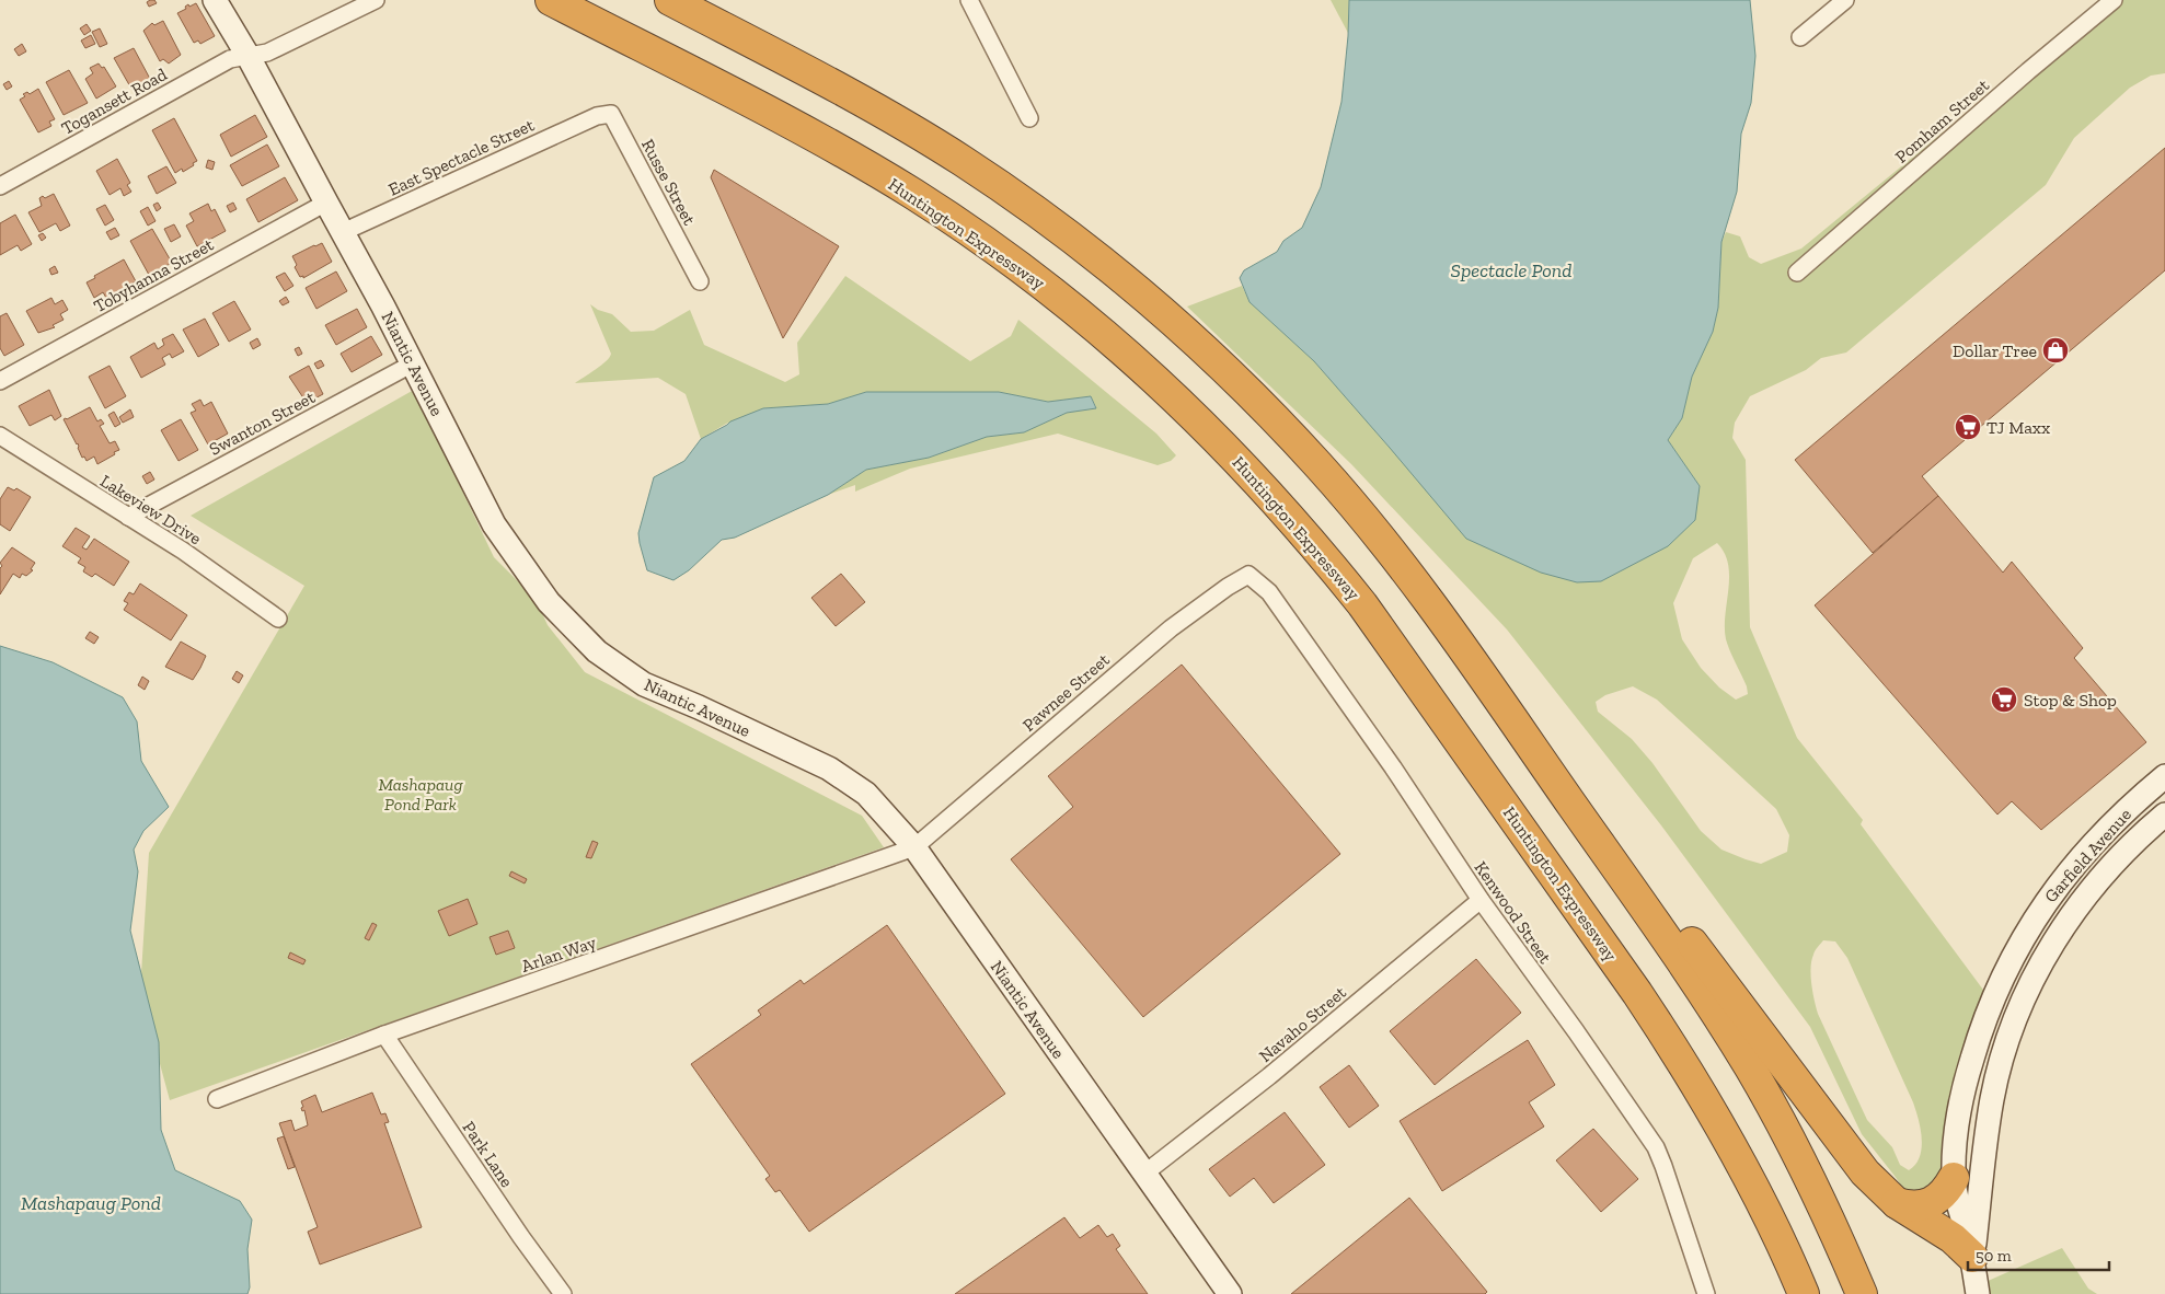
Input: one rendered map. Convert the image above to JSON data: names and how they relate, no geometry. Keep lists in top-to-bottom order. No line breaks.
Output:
{"streets":{"highway":["Huntington Expressway"],"street":["Togansett Road","Pomham Street","East Spectacle Street","Russe Street","Tobyhanna Street","Niantic Avenue","Swanton Street","Lakeview Drive","Pawnee Street","Garfield Avenue","Kenwood Street","Arlan Way","Navaho Street","Park Lane"]},"crossings":[["Togansett Road","Niantic Avenue"],["East Spectacle Street","Russe Street"],["East Spectacle Street","Niantic Avenue"],["Tobyhanna Street","Niantic Avenue"],["Niantic Avenue","Swanton Street"],["Niantic Avenue","Pawnee Street"],["Niantic Avenue","Arlan Way"],["Niantic Avenue","Navaho Street"],["Swanton Street","Lakeview Drive"],["Pawnee Street","Kenwood Street"],["Pawnee Street","Arlan Way"],["Kenwood Street","Navaho Street"],["Arlan Way","Park Lane"]],"water":["Spectacle Pond","Mashapaug Pond"],"parks":["Mashapaug Pond Park"],"places":{"shop":["Dollar Tree"],"supermarket":["TJ Maxx","Stop & Shop"]},"scale_bar":"50 m"}
